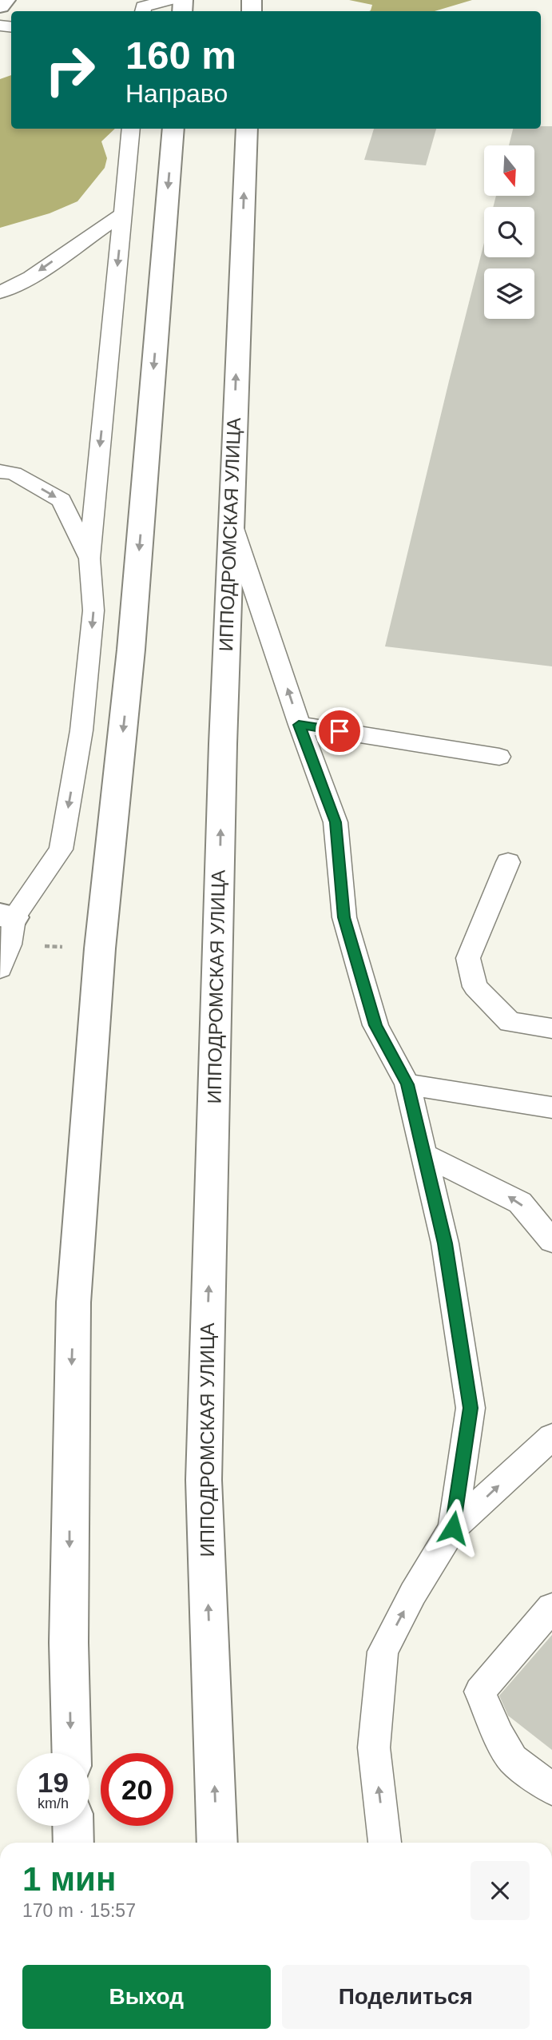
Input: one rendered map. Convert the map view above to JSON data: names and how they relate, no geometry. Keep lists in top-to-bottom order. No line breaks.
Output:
{"streets":{"main road":["ИППОДРОМСКАЯ УЛИЦА"]},"north":"bottom","page":{"turn":["160 m","Направо"],"speed":"19 km/h","limit":"20","heading":["1 мин","170 m · 15:57"],"buttons":["Выход","Поделиться"]}}
